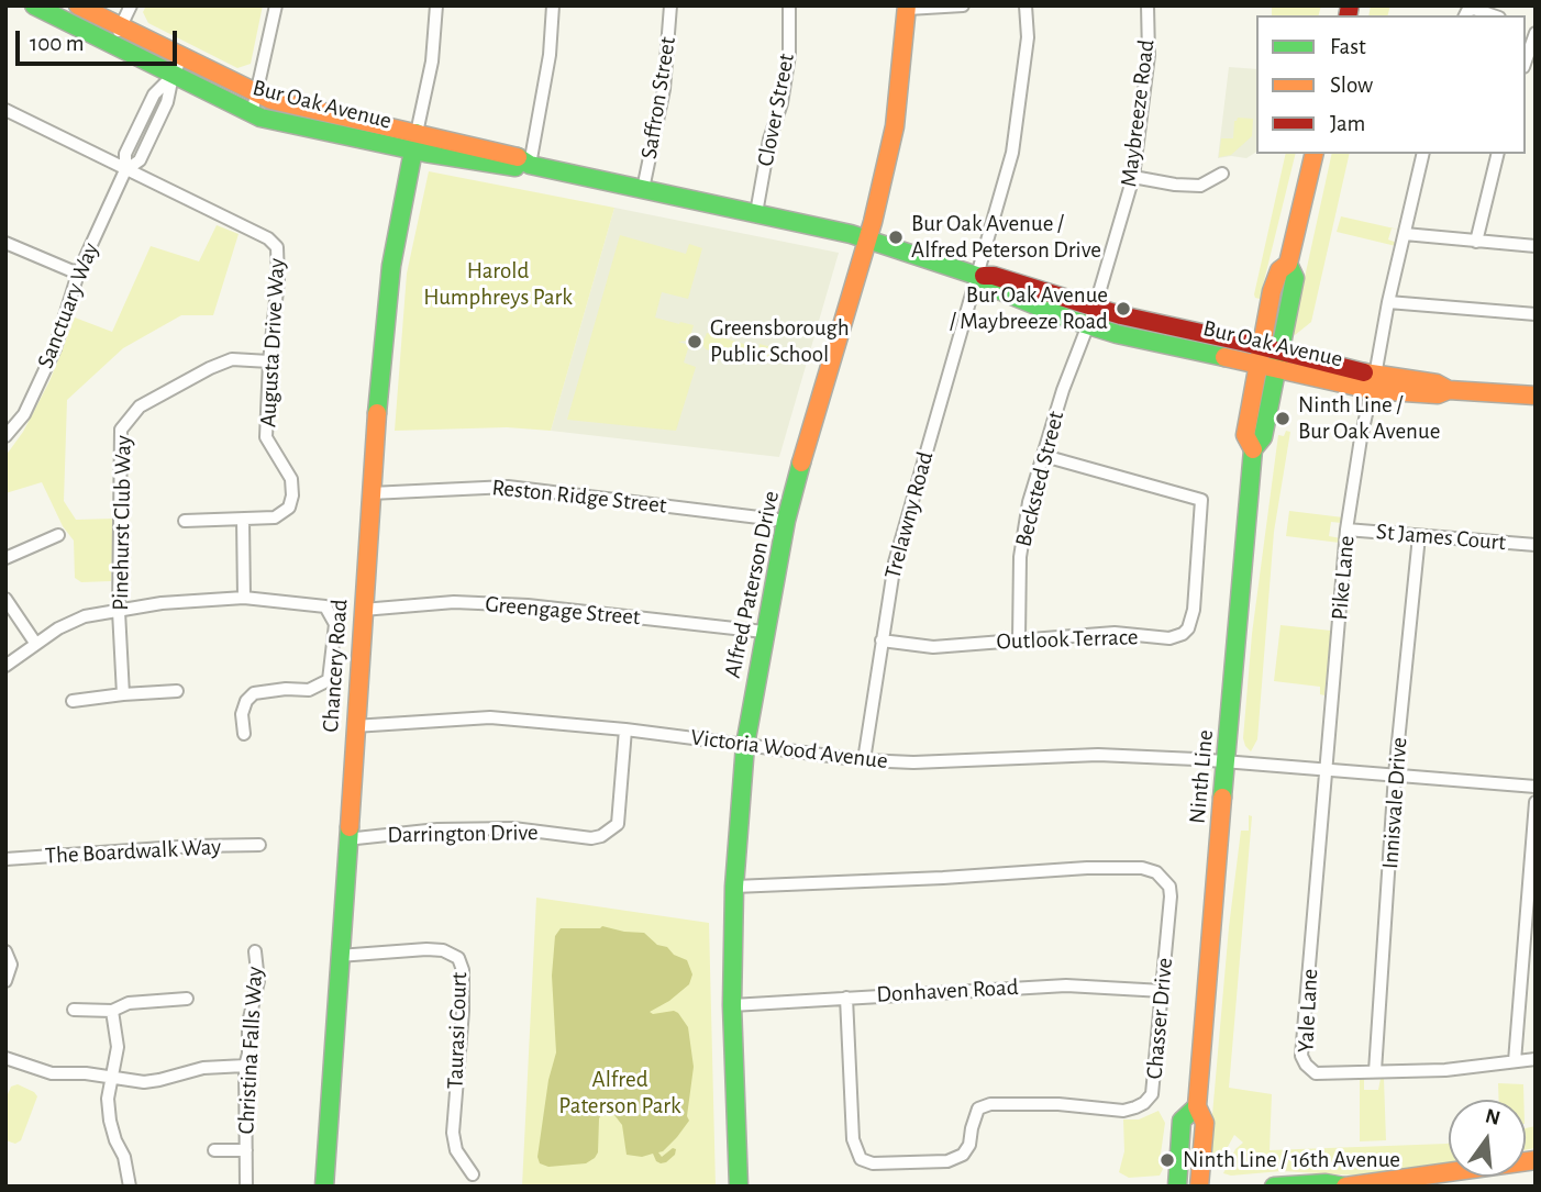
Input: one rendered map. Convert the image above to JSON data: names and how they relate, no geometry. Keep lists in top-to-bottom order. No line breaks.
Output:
{"streets":{"street":["Saffron Street","Bur Oak Avenue","Clover Street","Maybreeze Road","Sanctuary Way","Augusta Drive Way","Becksted Street","Reston Ridge Street","Trelawny Road","Pinehurst Club Way","St James Court","Pike Lane","Alfred Paterson Drive","Greengage Street","Outlook Terrace","Chancery Road","Victoria Wood Avenue","Ninth Line","Innisvale Drive","Darrington Drive","The Boardwalk Way","Donhaven Road","Yale Lane","Chasser Drive","Taurasi Court","Christina Falls Way"]},"crossings":[["Saffron Street","Bur Oak Avenue"],["Bur Oak Avenue","Clover Street"],["Bur Oak Avenue","Maybreeze Road"],["Bur Oak Avenue","Sanctuary Way"],["Bur Oak Avenue","Becksted Street"],["Bur Oak Avenue","Trelawny Road"],["Bur Oak Avenue","Pike Lane"],["Bur Oak Avenue","Alfred Paterson Drive"],["Bur Oak Avenue","Chancery Road"],["Bur Oak Avenue","Ninth Line"],["Sanctuary Way","Augusta Drive Way"],["Augusta Drive Way","Pinehurst Club Way"],["Becksted Street","Outlook Terrace"],["Reston Ridge Street","Alfred Paterson Drive"],["Reston Ridge Street","Chancery Road"],["Trelawny Road","Outlook Terrace"],["Trelawny Road","Victoria Wood Avenue"],["St James Court","Pike Lane"],["St James Court","Innisvale Drive"],["Pike Lane","Victoria Wood Avenue"],["Pike Lane","Yale Lane"],["Alfred Paterson Drive","Greengage Street"],["Alfred Paterson Drive","Victoria Wood Avenue"],["Alfred Paterson Drive","Donhaven Road"],["Alfred Paterson Drive","Chasser Drive"],["Greengage Street","Chancery Road"],["Chancery Road","Victoria Wood Avenue"],["Chancery Road","Darrington Drive"],["Chancery Road","Taurasi Court"],["Victoria Wood Avenue","Ninth Line"],["Victoria Wood Avenue","Innisvale Drive"],["Victoria Wood Avenue","Darrington Drive"],["Victoria Wood Avenue","Yale Lane"],["Innisvale Drive","Yale Lane"],["Donhaven Road","Chasser Drive"]],"parks":["Harold Humphreys Park","Alfred Paterson Park"],"places":["Bur Oak Avenue / Alfred Peterson Drive","Bur Oak Avenue / Maybreeze Road","Greensborough Public School","Ninth Line / Bur Oak Avenue","Ninth Line / 16th Avenue"],"legend":["Fast","Slow","Jam"],"scale_bar":"100 m","north":"top"}
